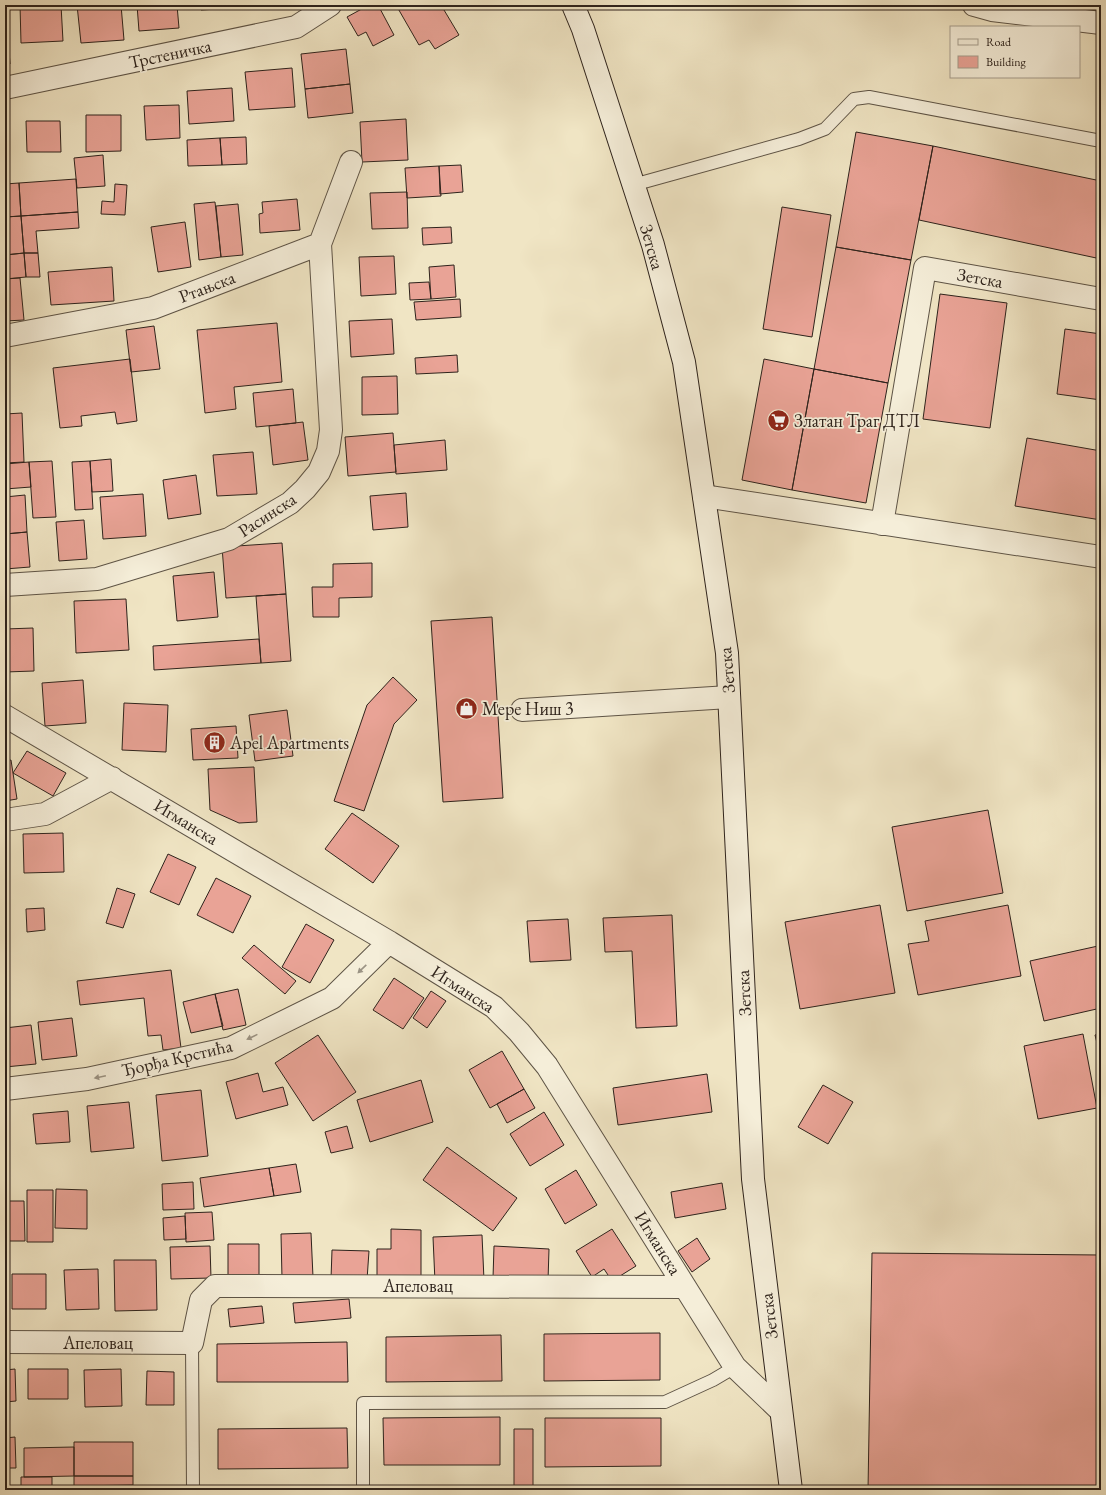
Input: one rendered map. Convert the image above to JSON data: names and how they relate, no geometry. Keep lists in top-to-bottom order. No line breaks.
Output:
{"streets":{"street":["Трстеничка","Зетска","Ртањска","Расинска","Игманска","Ђорђа Крстића","Апеловац"]},"crossings":[["Зетска","Игманска"],["Ртањска","Расинска"],["Игманска","Ђорђа Крстића"],["Игманска","Апеловац"]],"one_way":["Ђорђа Крстића"],"places":{"supermarket":["Златан Траг ДТЛ"],"shop":["Мере Ниш 3"],"building":["Apel Apartments"]},"legend":["Road","Building"]}
